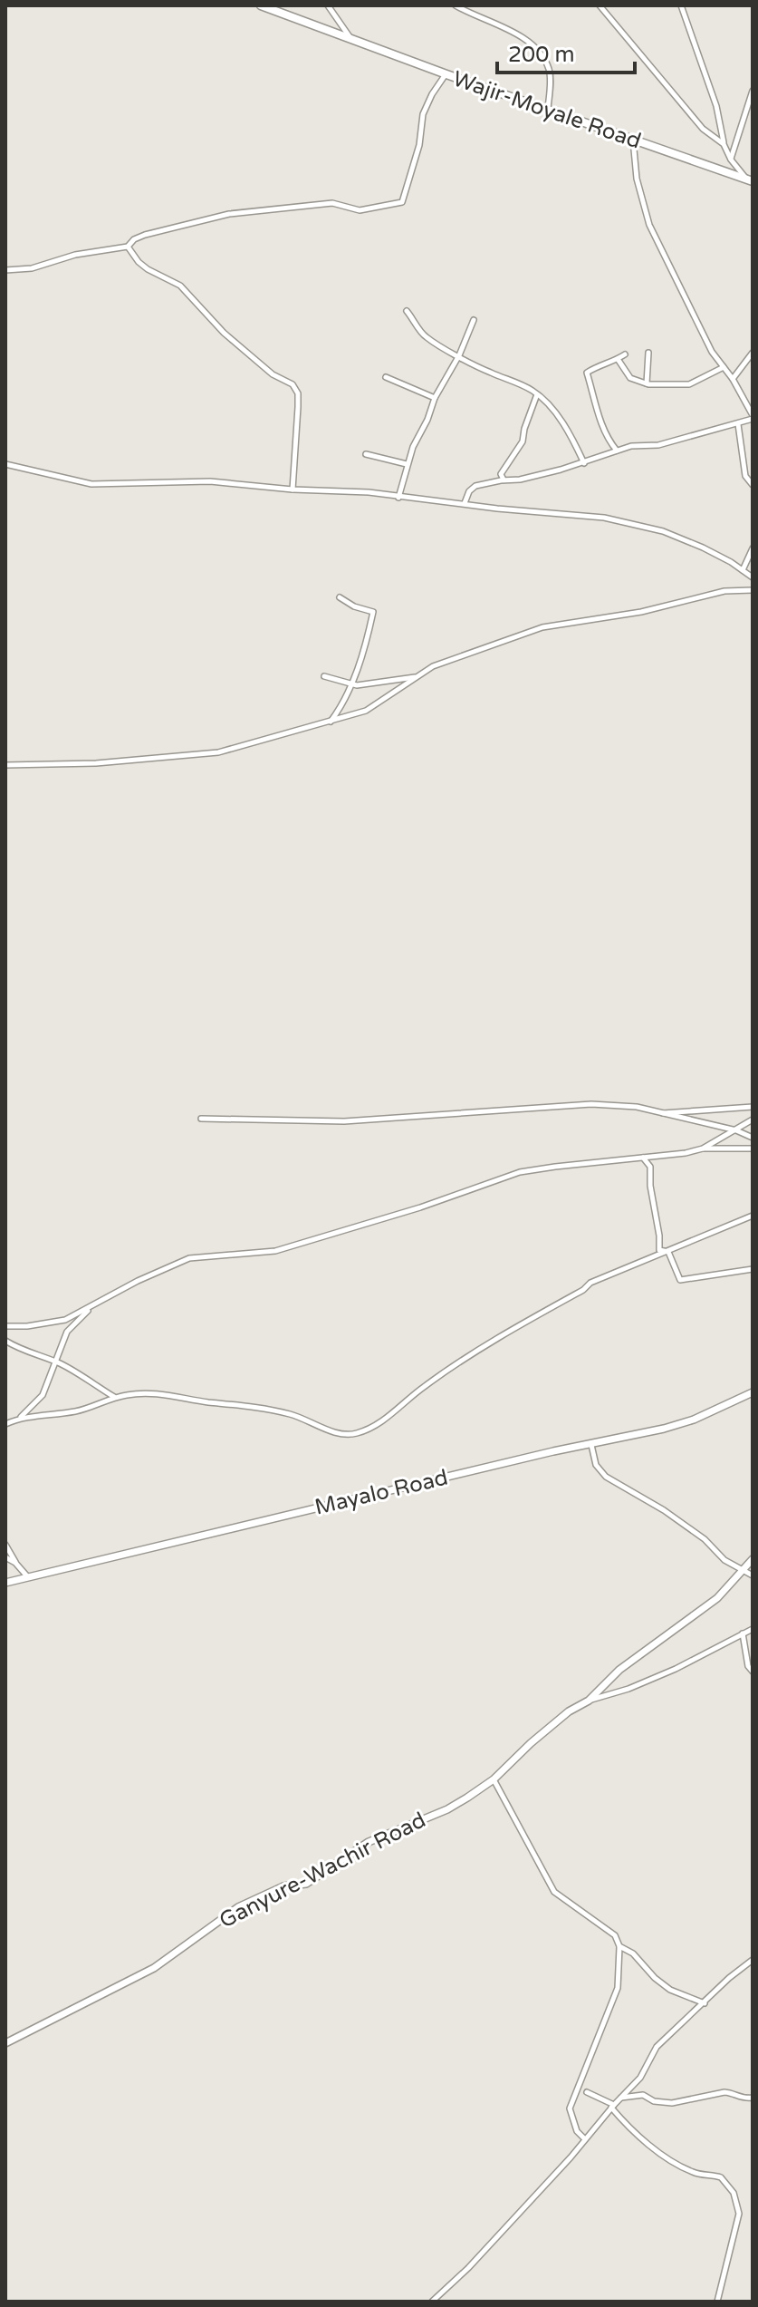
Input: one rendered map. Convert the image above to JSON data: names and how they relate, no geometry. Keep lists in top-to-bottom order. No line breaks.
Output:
{"streets":{"main road":["Wajir-Moyale Road"],"street":["Mayalo Road","Ganyure-Wachir Road"]},"scale_bar":"200 m"}
